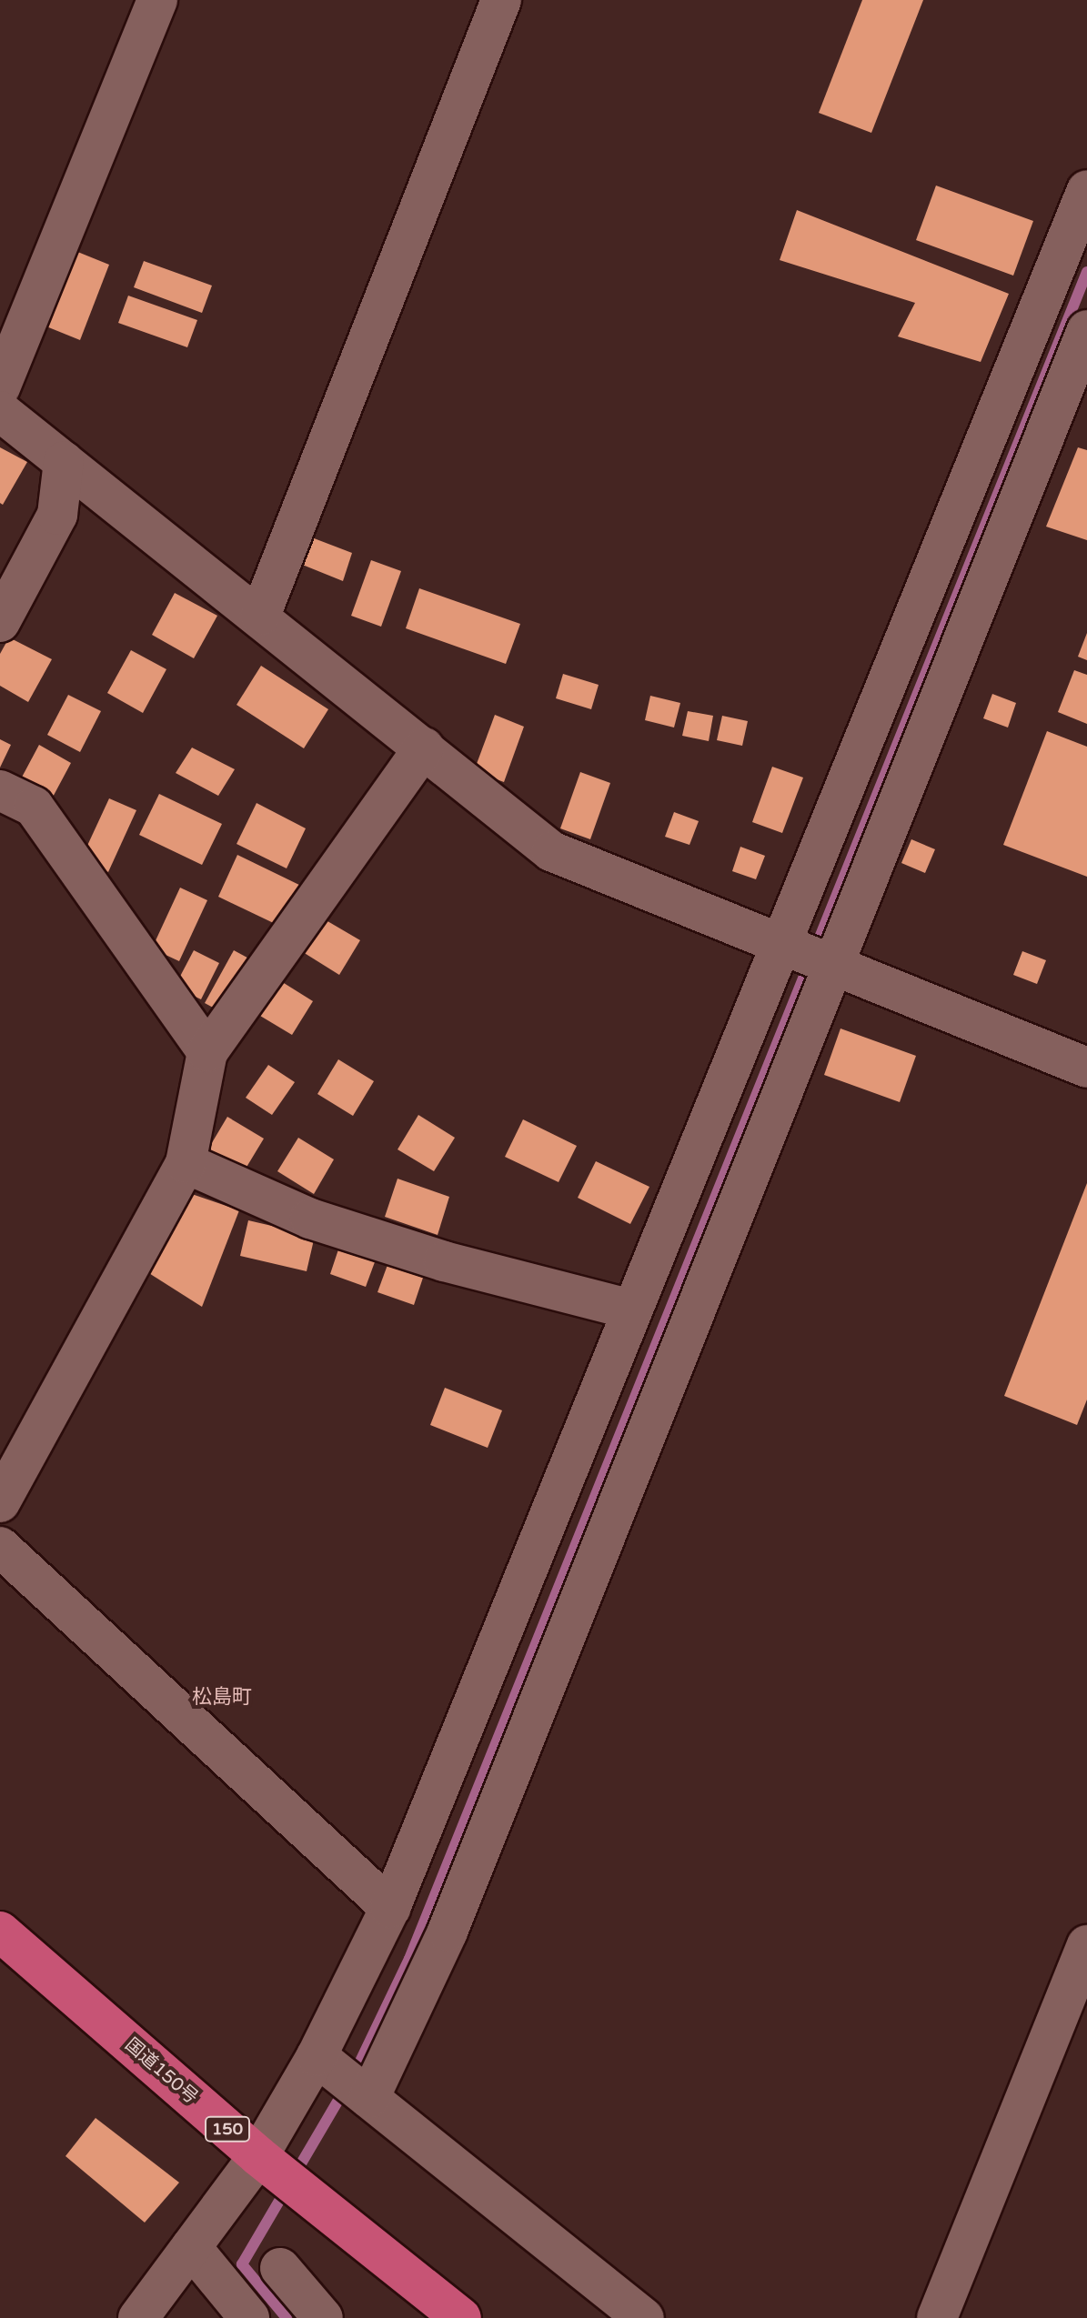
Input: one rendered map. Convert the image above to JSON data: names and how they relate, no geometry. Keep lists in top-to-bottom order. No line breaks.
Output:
{"streets":{"highway":["国道150号","150"]},"districts":["松島町"]}
